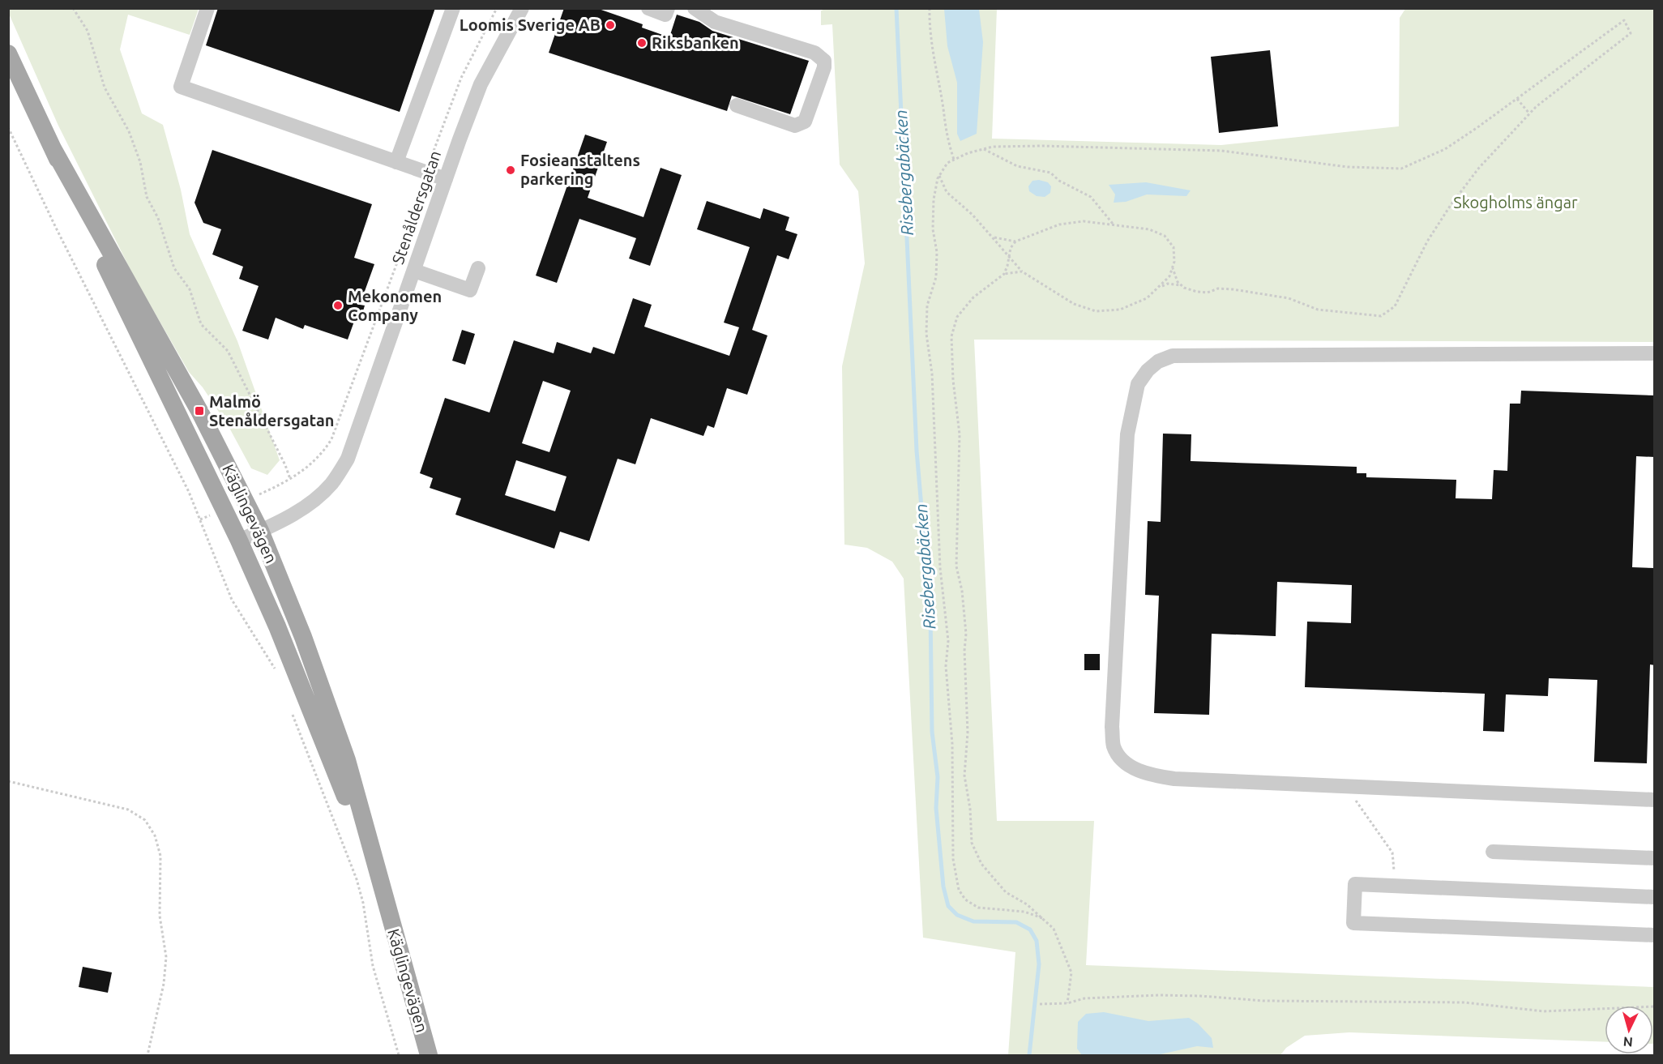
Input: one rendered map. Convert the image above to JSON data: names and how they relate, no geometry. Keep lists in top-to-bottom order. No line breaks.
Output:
{"streets":{"main road":["Käglingevägen"],"street":["Stenåldersgatan"]},"crossings":[["Stenåldersgatan","Käglingevägen"]],"water":["Risebergabäcken"],"parks":["Skogholms ängar"],"places":{"other":["Loomis Sverige AB","Riksbanken","Fosieanstaltens parkering","Mekonomen Company"],"transit":["Malmö Stenåldersgatan"]},"north":"bottom"}
